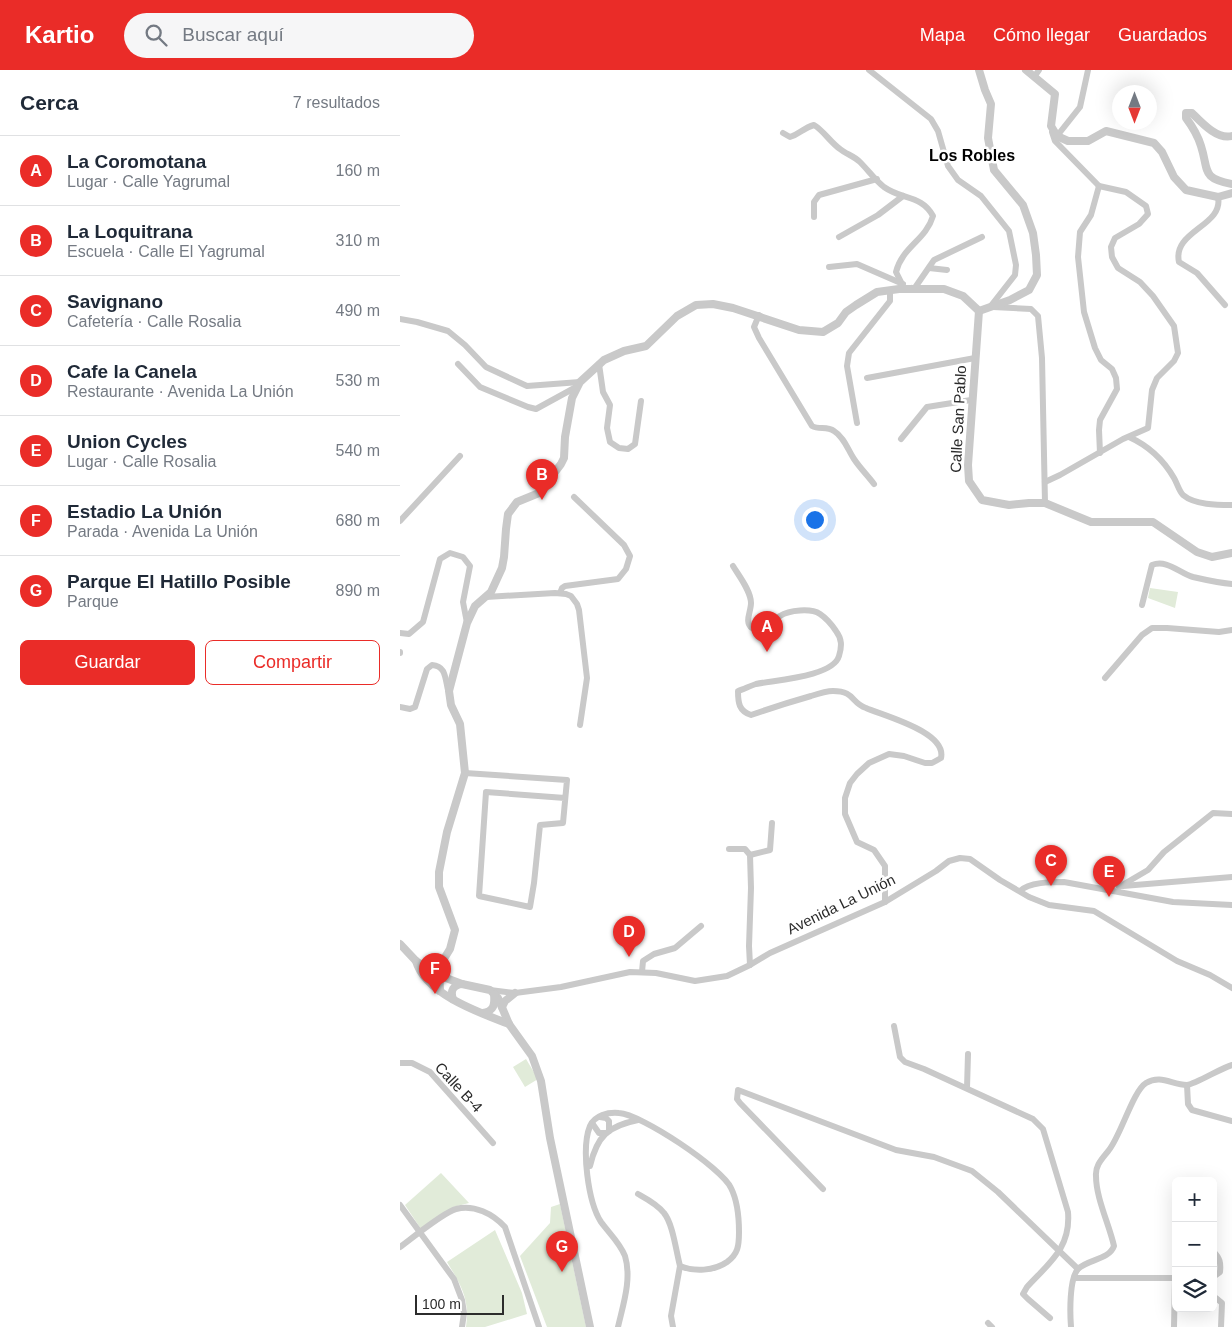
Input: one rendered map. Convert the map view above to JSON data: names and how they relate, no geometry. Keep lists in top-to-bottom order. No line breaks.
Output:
{"streets":{"street":["Calle San Pablo","Avenida La Unión","Calle B-4"]},"districts":["Los Robles"],"scale_bar":"100 m","north":"bottom","page":{"header":"Kartio","search":"Buscar aquí","nav":["Mapa","Cómo llegar","Guardados"],"heading":["Cerca","7 resultados"],"list":[{"mark":"A","name":"La Coromotana","note":"Lugar · Calle Yagrumal","value":"160 m"},{"mark":"B","name":"La Loquitrana","note":"Escuela · Calle El Yagrumal","value":"310 m"},{"mark":"C","name":"Savignano","note":"Cafetería · Calle Rosalia","value":"490 m"},{"mark":"D","name":"Cafe la Canela","note":"Restaurante · Avenida La Unión","value":"530 m"},{"mark":"E","name":"Union Cycles","note":"Lugar · Calle Rosalia","value":"540 m"},{"mark":"F","name":"Estadio La Unión","note":"Parada · Avenida La Unión","value":"680 m"},{"mark":"G","name":"Parque El Hatillo Posible","note":"Parque","value":"890 m"}],"pins":["B","A","C","E","D","F","G"],"buttons":["Guardar","Compartir"],"map_buttons":["+","−"],"scale":"100 m"}}
